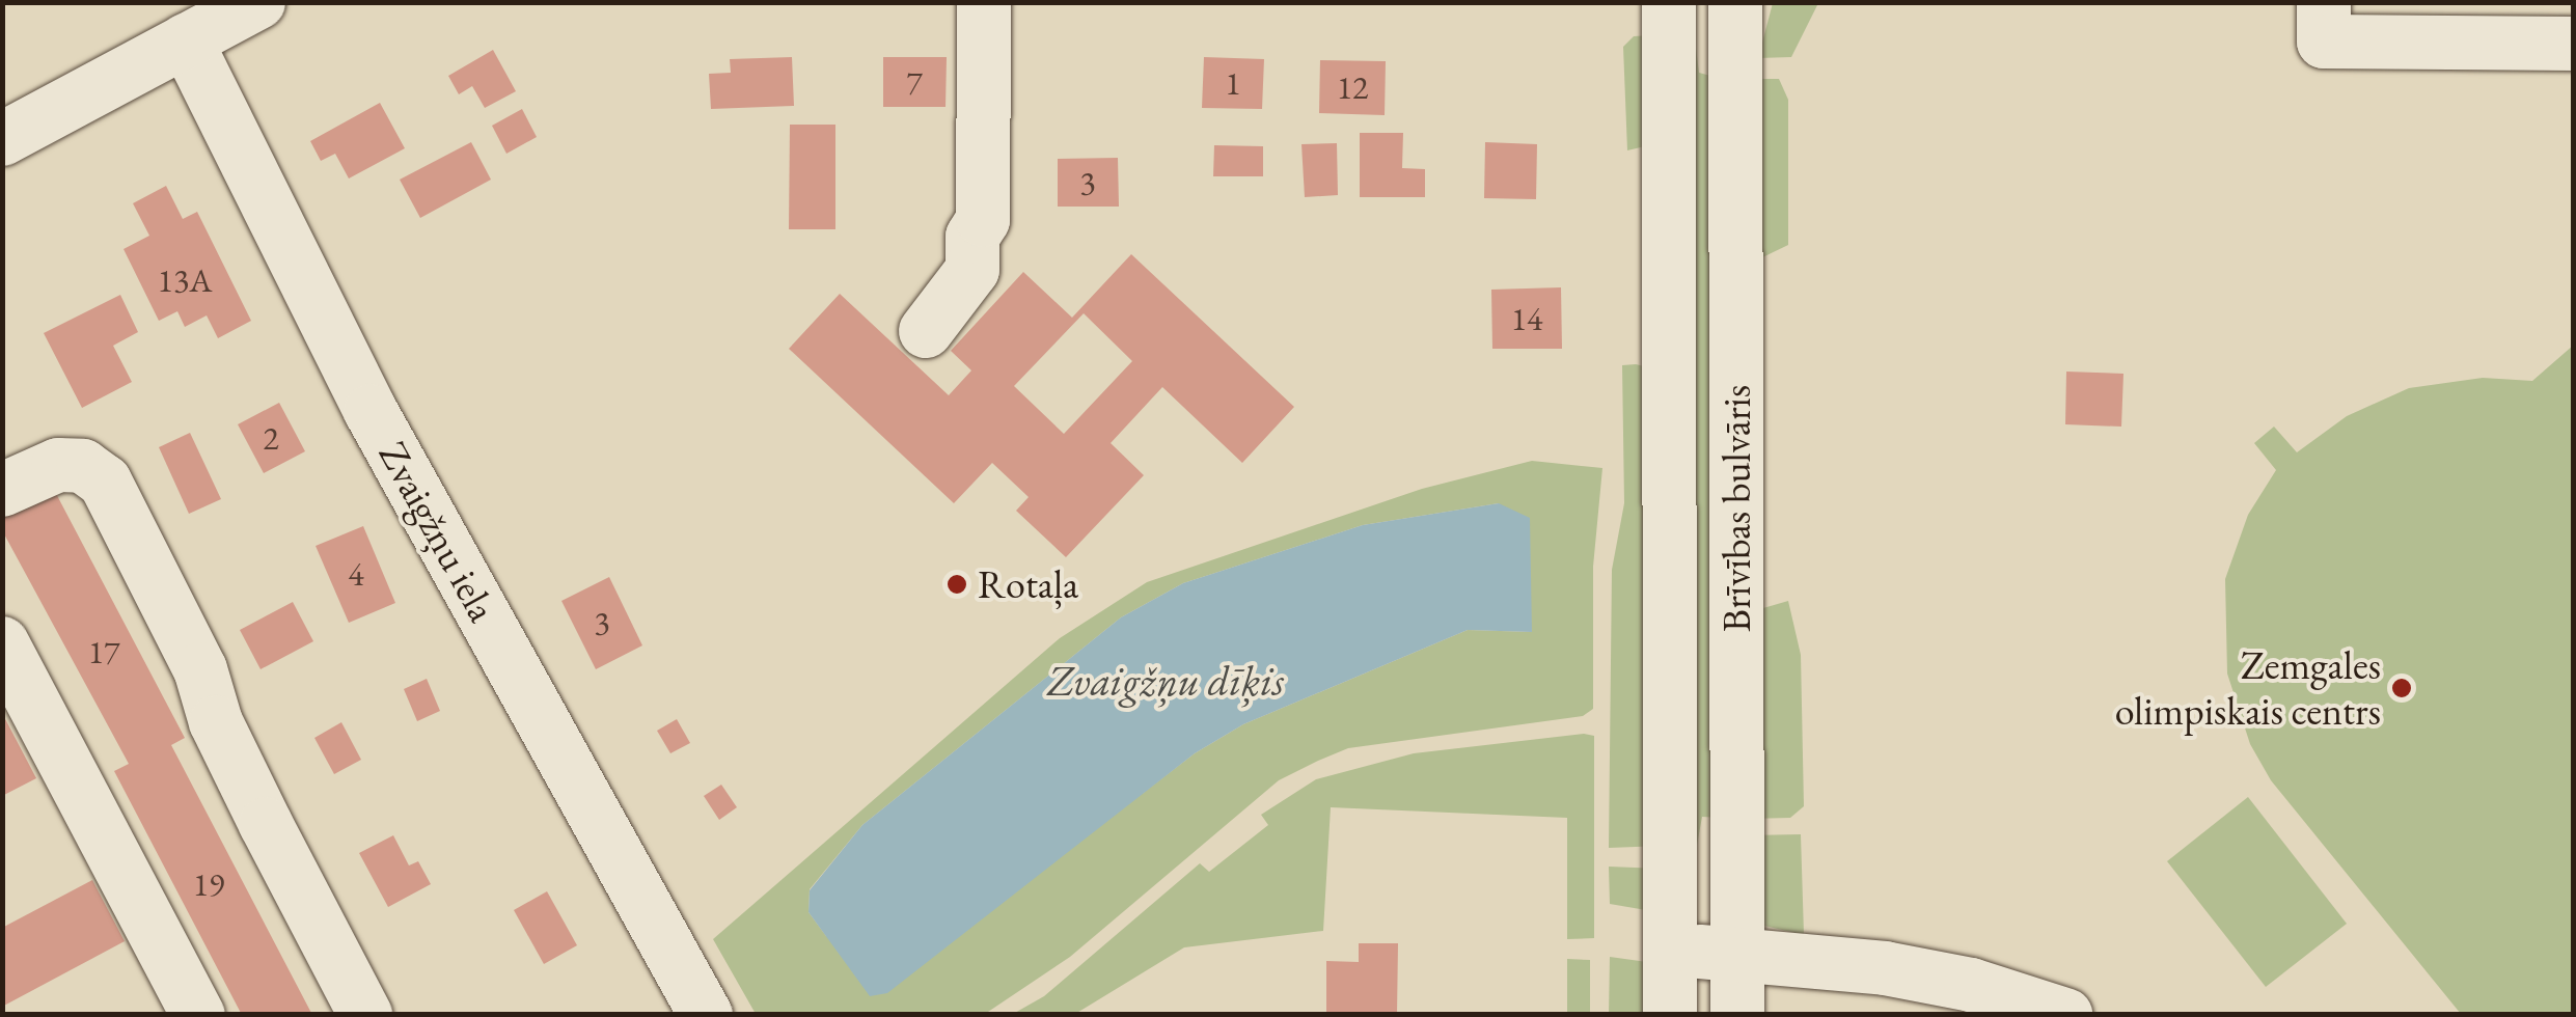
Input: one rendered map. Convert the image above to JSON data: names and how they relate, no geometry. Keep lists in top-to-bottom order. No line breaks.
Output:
{"streets":{"street":["Brīvības bulvāris","Zvaigžņu iela"]},"water":["Zvaigžņu dīķis"],"places":["Rotaļa","Zemgales olimpiskais centrs"],"house_numbers":["7","1","12","3","13A","14","2","4","3","17","19"]}
